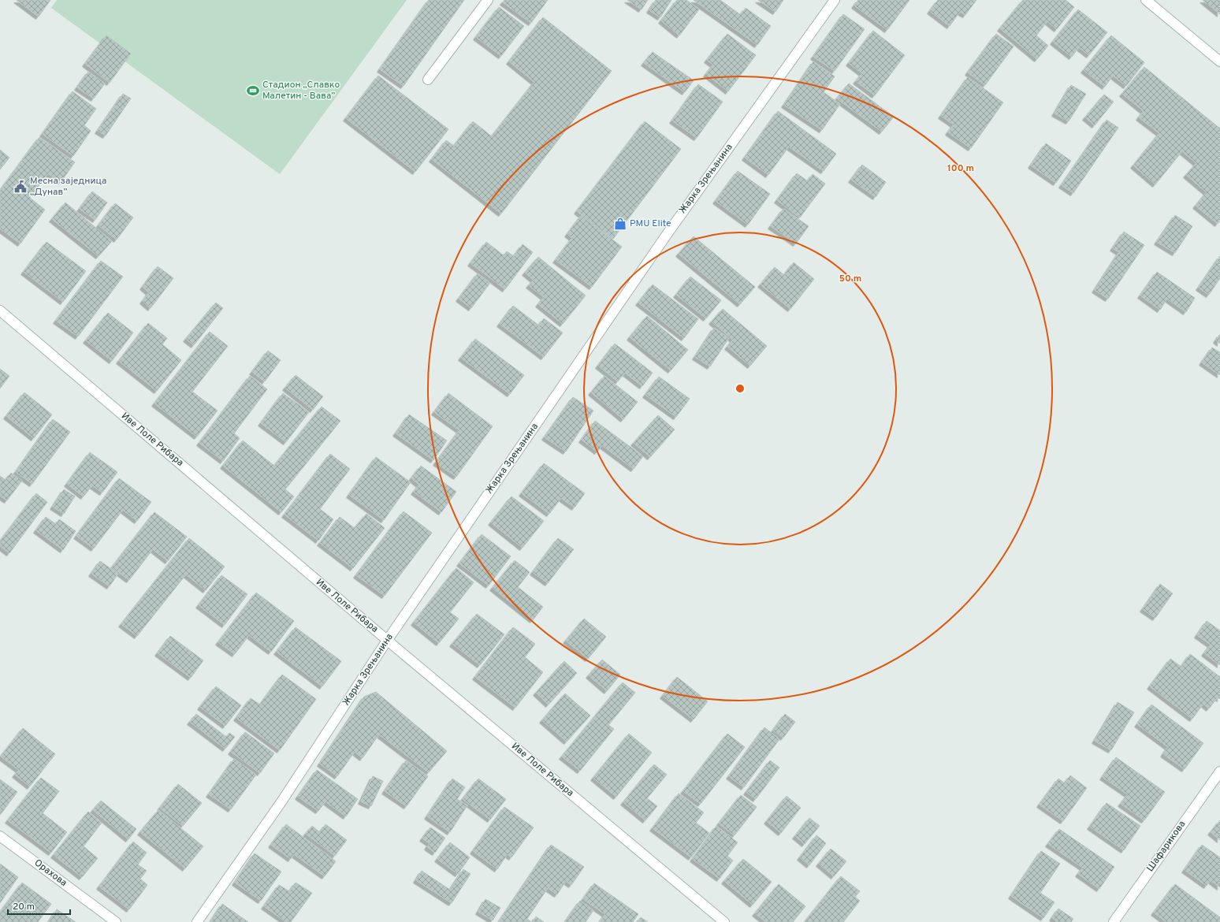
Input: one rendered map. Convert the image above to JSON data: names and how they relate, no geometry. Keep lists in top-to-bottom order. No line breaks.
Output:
{"streets":{"street":["Жарка Зрењанина","Иве Лоле Рибара","Шафарикова","Орахова"]},"crossings":[["Жарка Зрењанина","Иве Лоле Рибара"]],"places":{"sports":["Стадион „Славко Малетин - Вава”"],"public building":["Месна заједница „Дунав”"],"shop":["PMU Elite"]},"scale_bar":"20 m","rings":["100 m","50 m"]}
